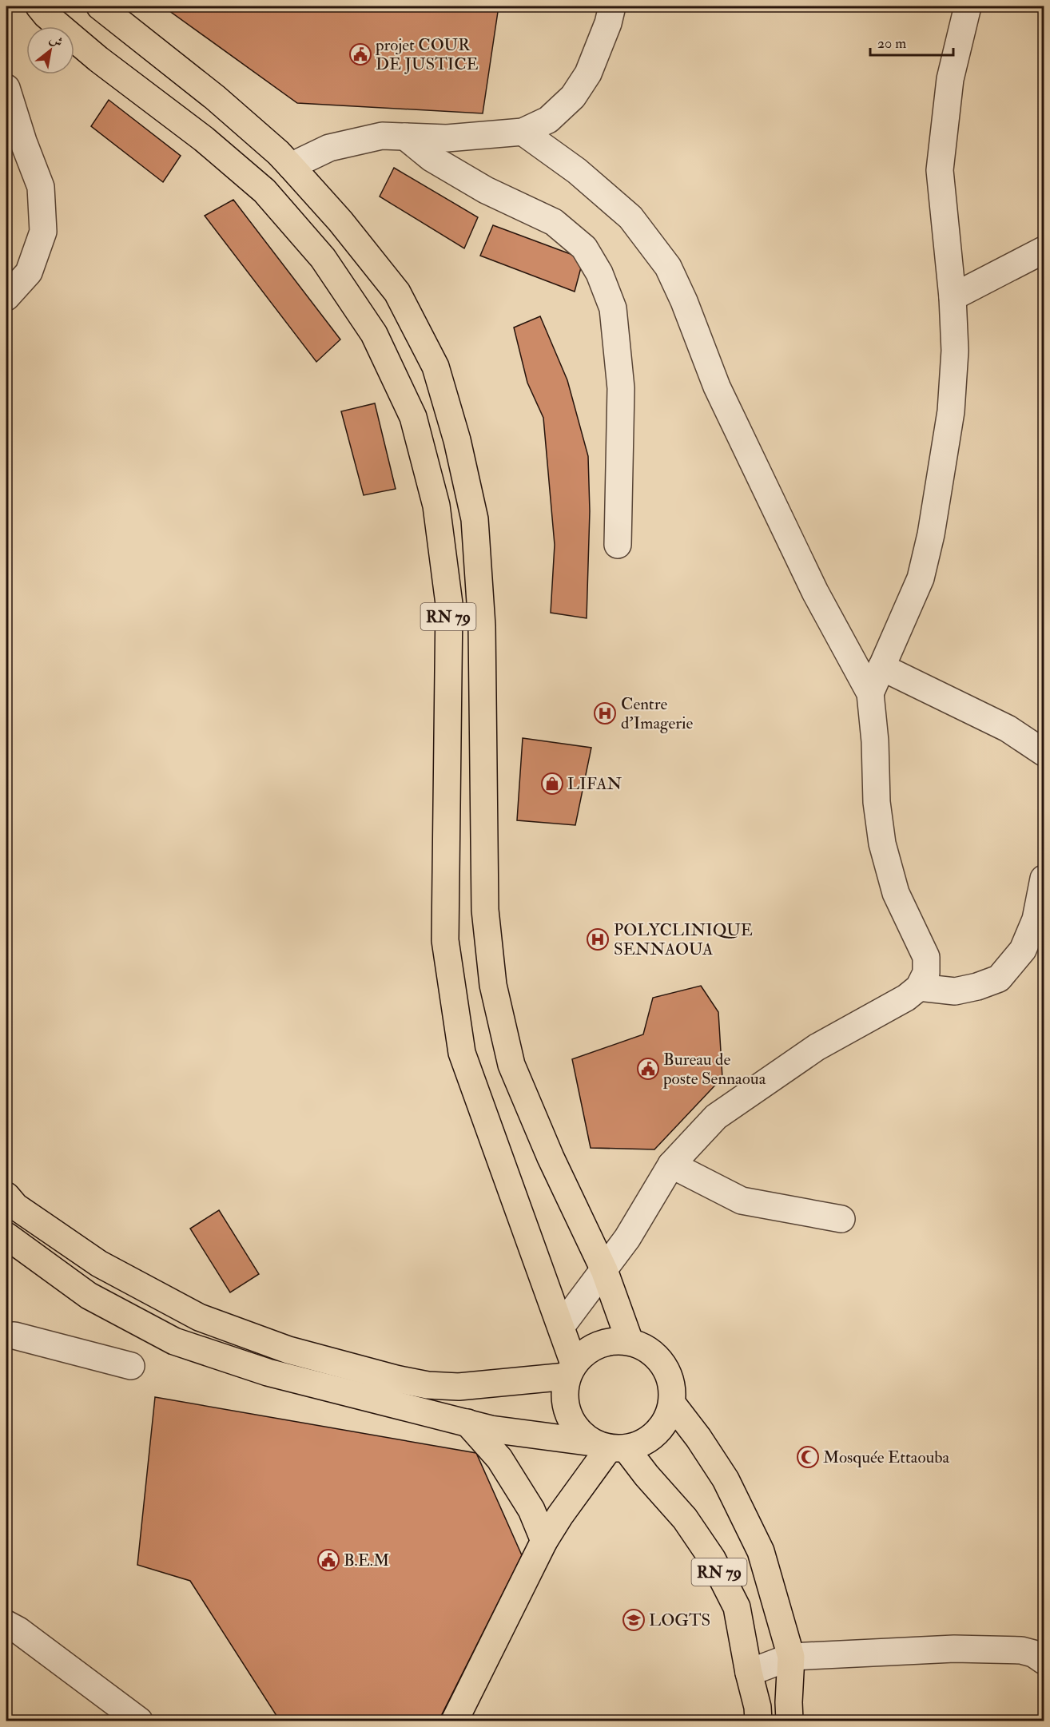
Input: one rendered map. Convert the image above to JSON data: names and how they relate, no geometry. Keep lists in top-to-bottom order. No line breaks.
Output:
{"streets":{"main road":["RN 79"]},"places":{"public building":["projet COUR DE JUSTICE","Bureau de poste Sennaoua","B.E.M"],"hospital":["Centre d'Imagerie","POLYCLINIQUE SENNAOUA"],"shop":["LIFAN"],"mosque":["Mosquée Ettaouba"],"school or university":["LOGTS"]},"scale_bar":"20 m","north":"top right"}
